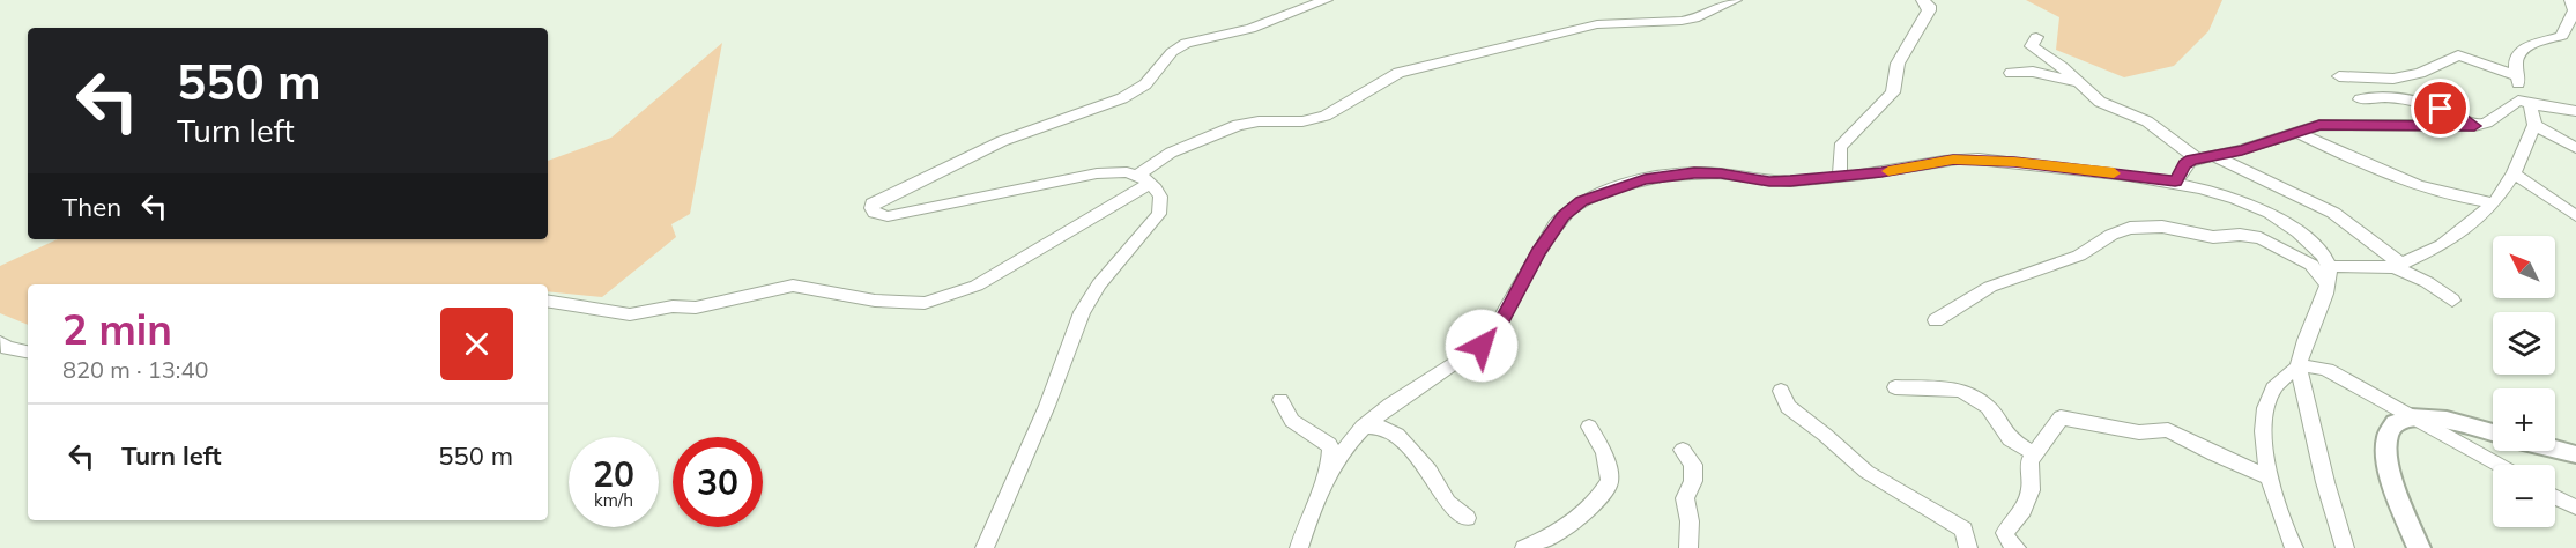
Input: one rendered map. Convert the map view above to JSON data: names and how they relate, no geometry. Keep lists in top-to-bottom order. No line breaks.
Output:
{"north":"top left","page":{"turn":["550 m","Turn left"],"then":"Then","map_buttons":["+","−"],"heading":["2 min","820 m · 13:40"],"list":[{"name":"Turn left","value":"550 m"}],"speed":"20 km/h","limit":"30"}}
